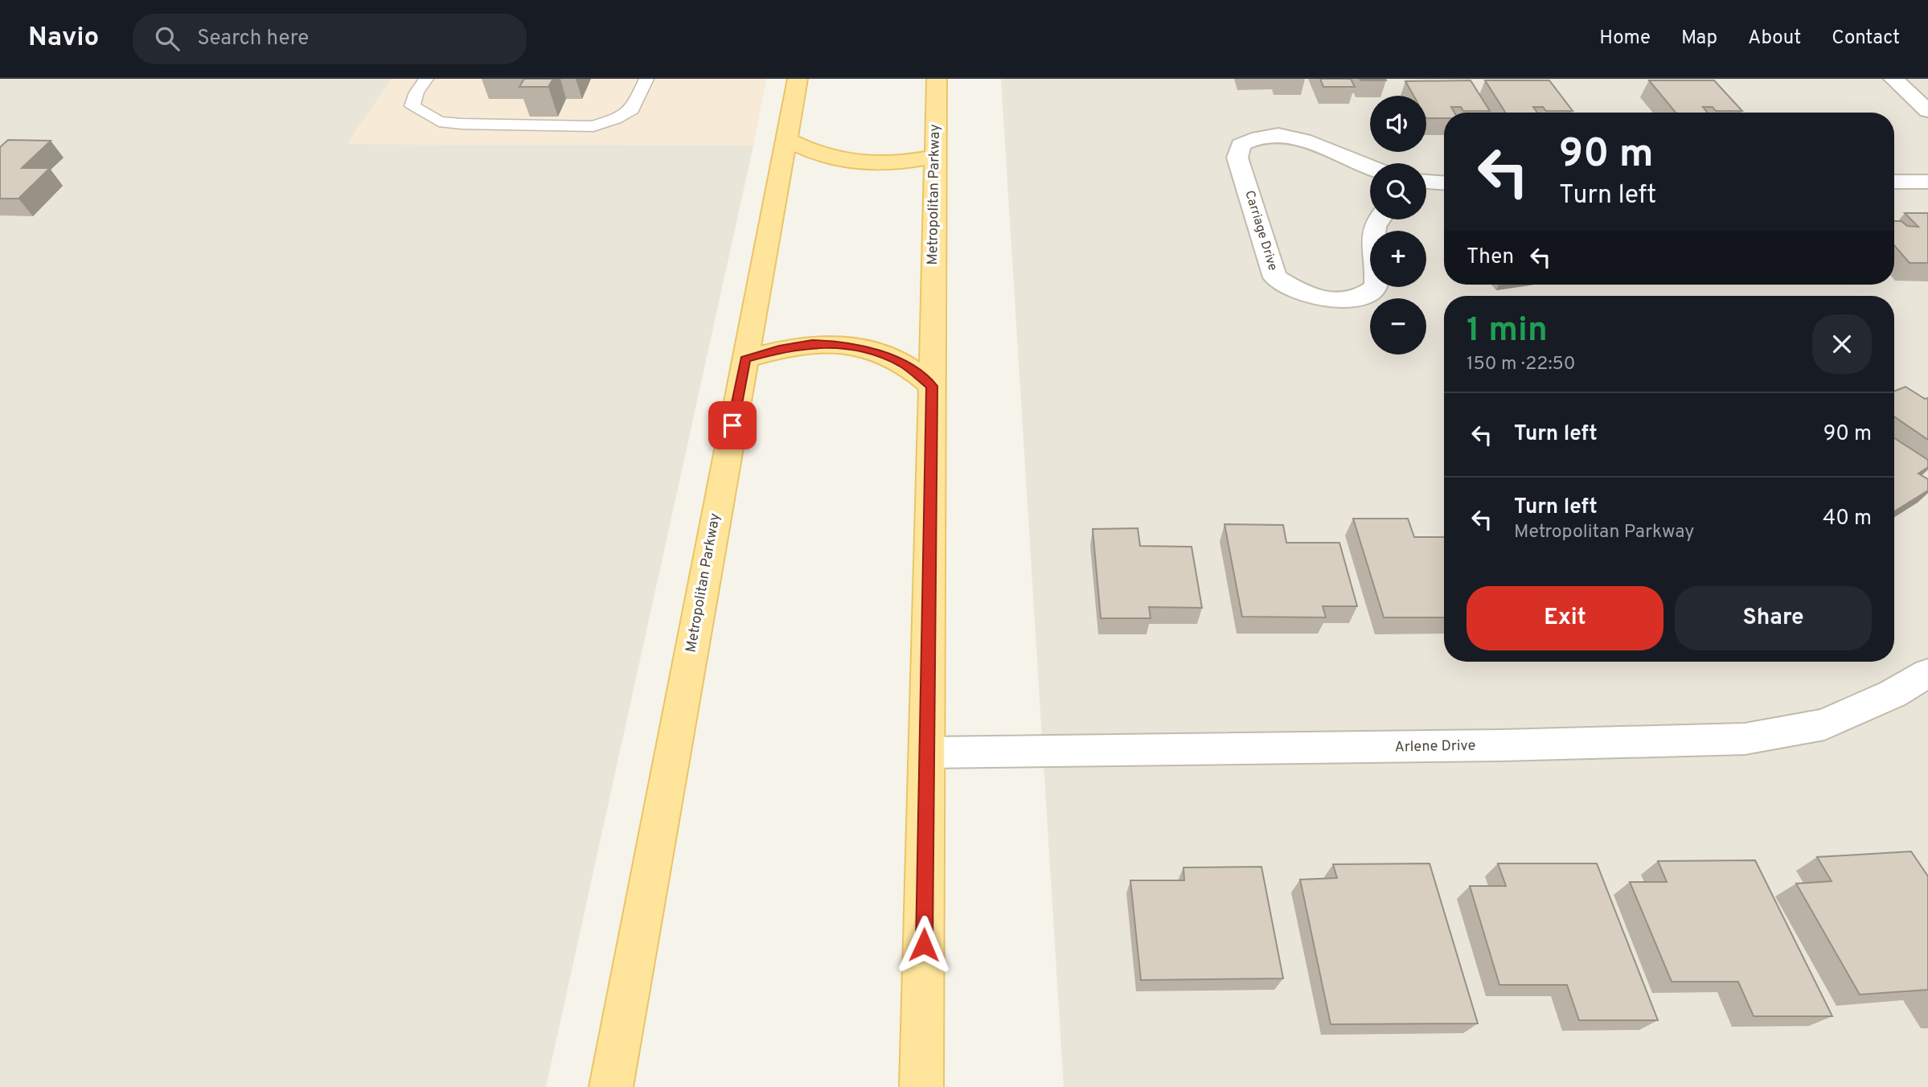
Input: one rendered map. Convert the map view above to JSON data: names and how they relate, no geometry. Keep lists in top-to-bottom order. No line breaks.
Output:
{"streets":{"main road":["Metropolitan Parkway"],"street":["Carriage Drive","Arlene Drive"]},"crossings":[["Metropolitan Parkway","Arlene Drive"]],"page":{"header":"Navio","search":"Search here","nav":["Home","Map","About","Contact"],"map_buttons":["+","−"],"turn":["90 m","Turn left"],"then":"Then","heading":["1 min","150 m · 22:50"],"list":[{"name":"Turn left","value":"90 m"},{"name":"Turn left","note":"Metropolitan Parkway","value":"40 m"}],"buttons":["Exit","Share"]}}
